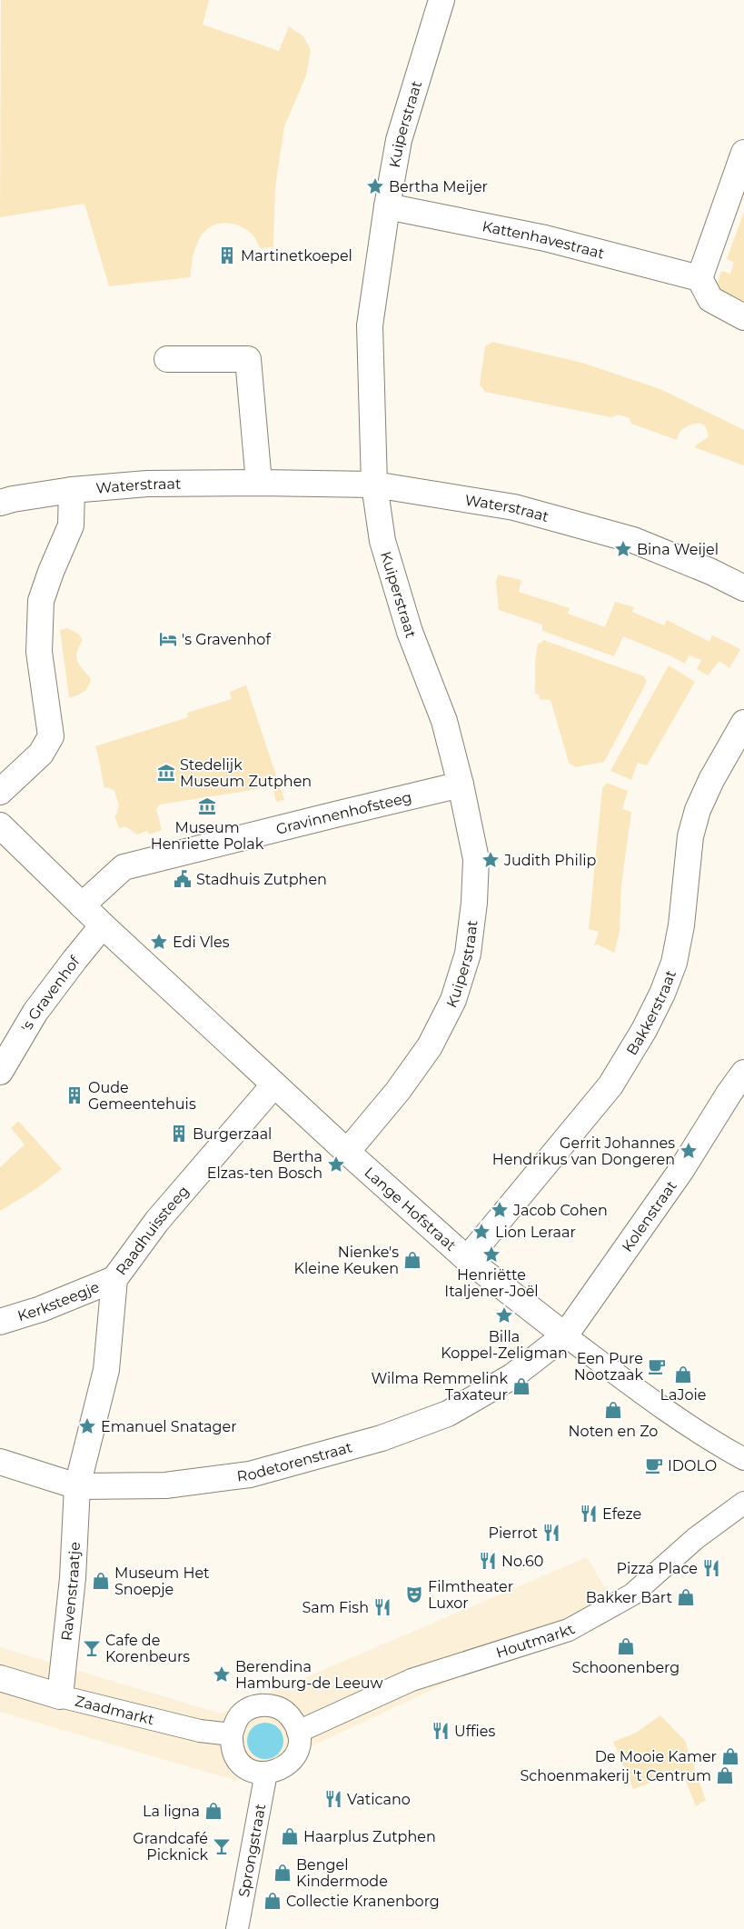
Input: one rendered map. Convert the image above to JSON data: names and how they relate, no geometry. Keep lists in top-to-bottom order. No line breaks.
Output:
{"streets":{"street":["Kuiperstraat","Kattenhavestraat","Waterstraat","Gravinnenhofsteeg","'s Gravenhof","Bakkerstraat","Lange Hofstraat","Kolenstraat","Raadhuissteeg","Kerksteegje","Rodetorenstraat","Ravenstraatje","Houtmarkt","Zaadmarkt","Sprongstraat"]},"crossings":[["Kuiperstraat","Kattenhavestraat"],["Kuiperstraat","Waterstraat"],["Kuiperstraat","Gravinnenhofsteeg"],["Kuiperstraat","Lange Hofstraat"],["'s Gravenhof","Lange Hofstraat"],["Bakkerstraat","Lange Hofstraat"],["Lange Hofstraat","Kolenstraat"],["Lange Hofstraat","Raadhuissteeg"],["Lange Hofstraat","Rodetorenstraat"],["Kolenstraat","Rodetorenstraat"],["Raadhuissteeg","Kerksteegje"],["Raadhuissteeg","Rodetorenstraat"],["Raadhuissteeg","Ravenstraatje"],["Rodetorenstraat","Ravenstraatje"],["Ravenstraatje","Zaadmarkt"],["Houtmarkt","Zaadmarkt"],["Houtmarkt","Sprongstraat"],["Zaadmarkt","Sprongstraat"]],"places":{"place":["Bertha Meijer","Bina Weijel","Judith Philip","Edi Vles","Gerrit Johannes Hendrikus van Dongeren","Bertha Elzas-ten Bosch","Jacob Cohen","Lion Leraar","Henriëtte Italjener-Joël","Billa Koppel-Zeligman","Emanuel Snatager","Berendina Hamburg-de Leeuw"],"building":["Martinetkoepel","Oude Gemeentehuis","Burgerzaal"],"hotel":["'s Gravenhof"],"museum":["Stedelijk Museum Zutphen","Museum Henriette Polak"],"public building":["Stadhuis Zutphen"],"shop":["Nienke's Kleine Keuken","LaJoie","Wilma Remmelink Taxateur","Noten en Zo","Museum Het Snoepje","Bakker Bart","Schoonenberg","De Mooie Kamer","Schoenmakerij 't Centrum","La ligna","Haarplus Zutphen","Bengel Kindermode","Collectie Kranenborg"],"cafe":["Een Pure Nootzaak","IDOLO"],"restaurant":["Efeze","Pierrot","No.60","Pizza Place","Sam Fish","Uffies","Vaticano"],"theatre":["Filmtheater Luxor"],"bar":["Cafe de Korenbeurs","Grandcafé Picknick"]}}
